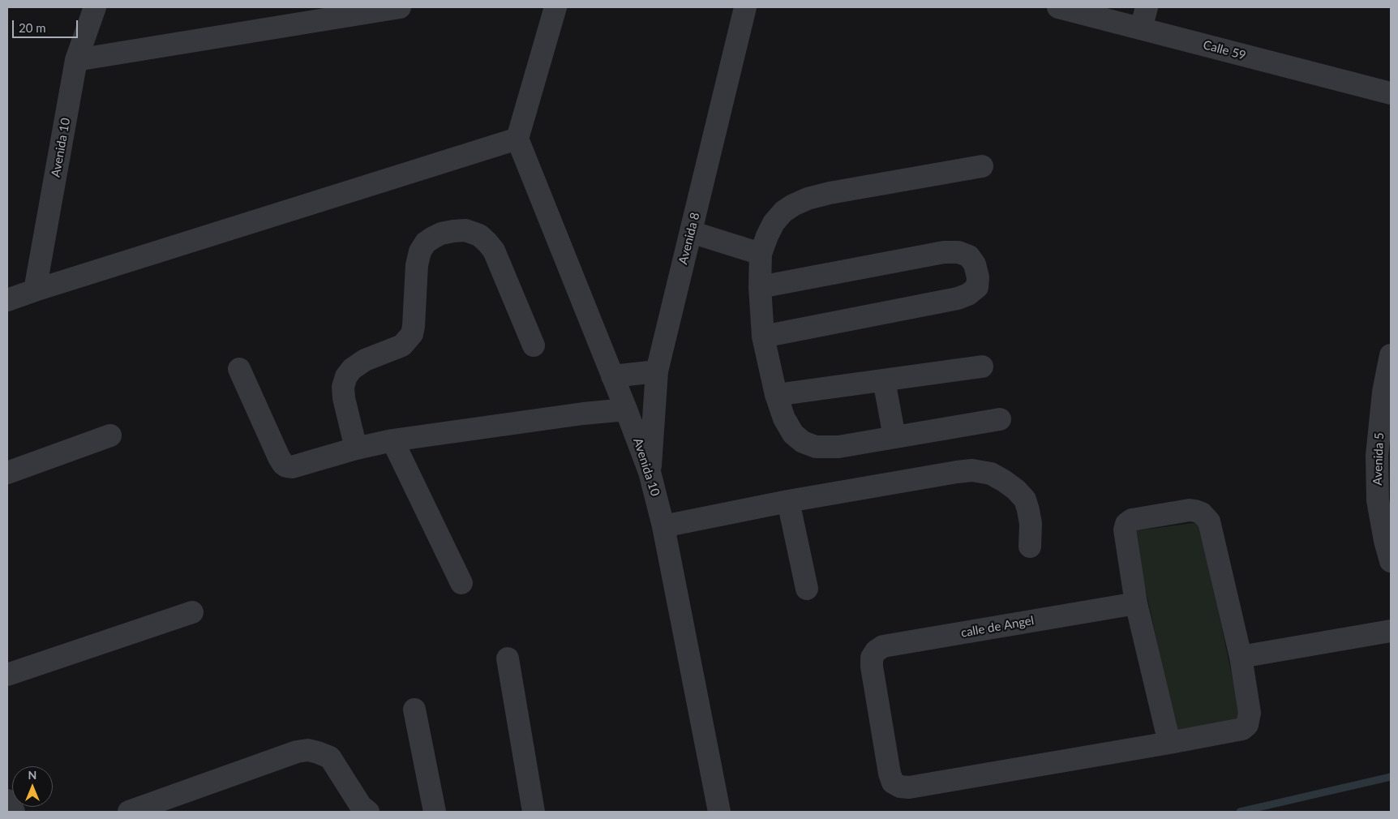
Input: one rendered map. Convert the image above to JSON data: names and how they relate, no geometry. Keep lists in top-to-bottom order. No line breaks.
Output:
{"streets":{"street":["Calle 59","Avenida 10","Avenida 8","Avenida 5","calle de Angel"]},"crossings":[["Avenida 10","Avenida 8"]],"scale_bar":"20 m","north":"top"}
